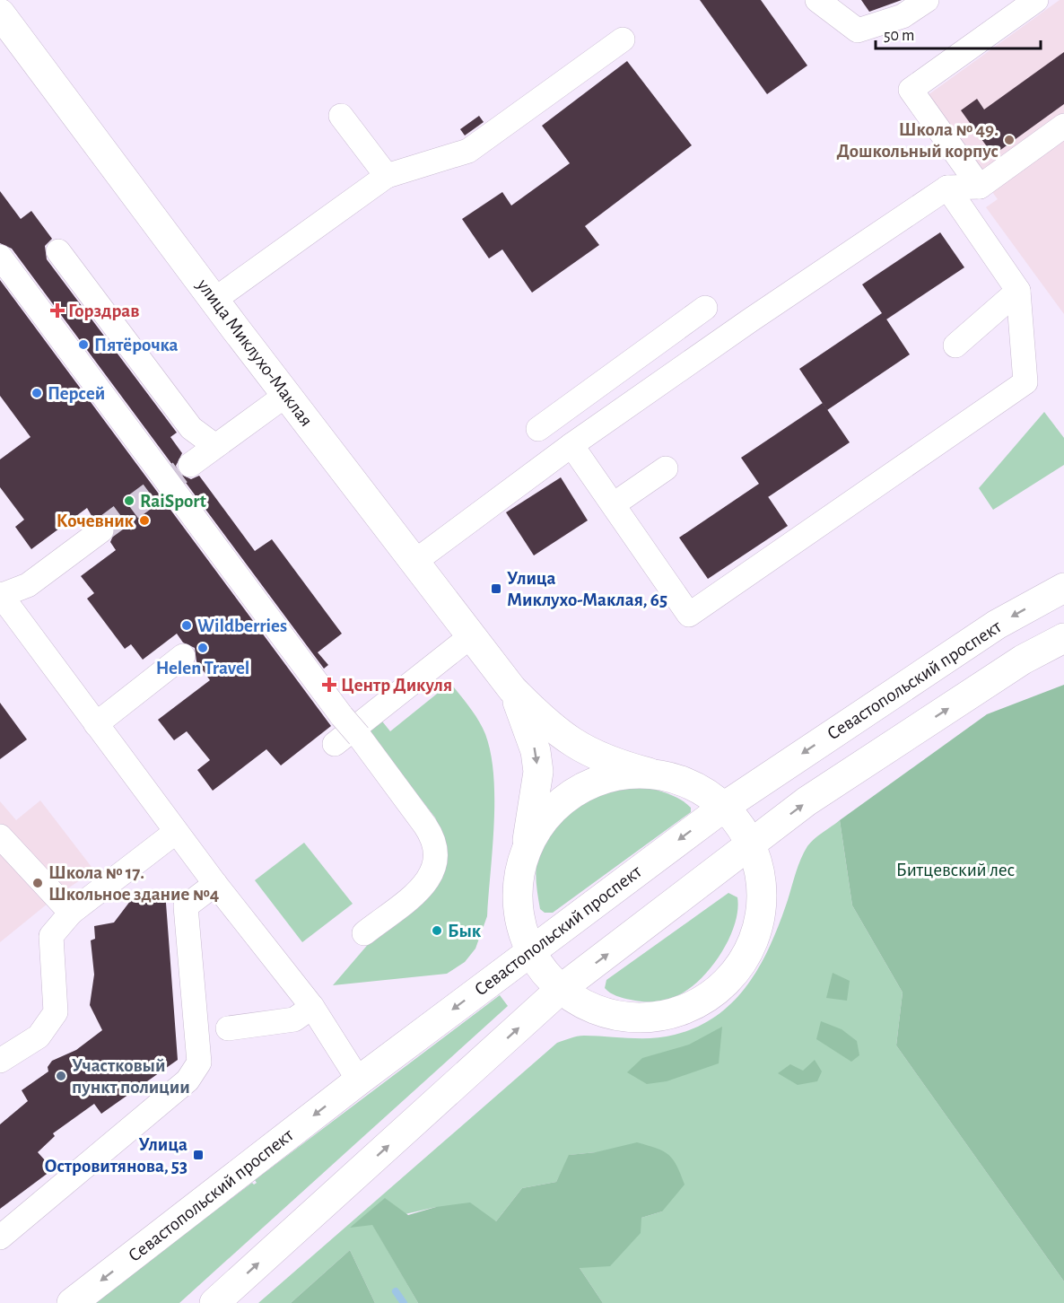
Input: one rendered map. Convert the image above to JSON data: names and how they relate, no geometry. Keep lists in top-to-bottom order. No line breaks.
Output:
{"streets":{"main road":["улица Миклухо-Маклая","Севастопольский проспект"]},"parks":["Битцевский лес"],"places":{"other":["Школа № 49. Дошкольный корпус","Пятёрочка","Персей","RaiSport","Кочевник","Wildberries","Helen Travel","Школа № 17. Школьное здание №4","Бык","Участковый пункт полиции"],"health":["Горздрав","Центр Дикуля"],"transit":["Улица Миклухо-Маклая, 65","Улица Островитянова, 53"]},"scale_bar":"50 m"}
